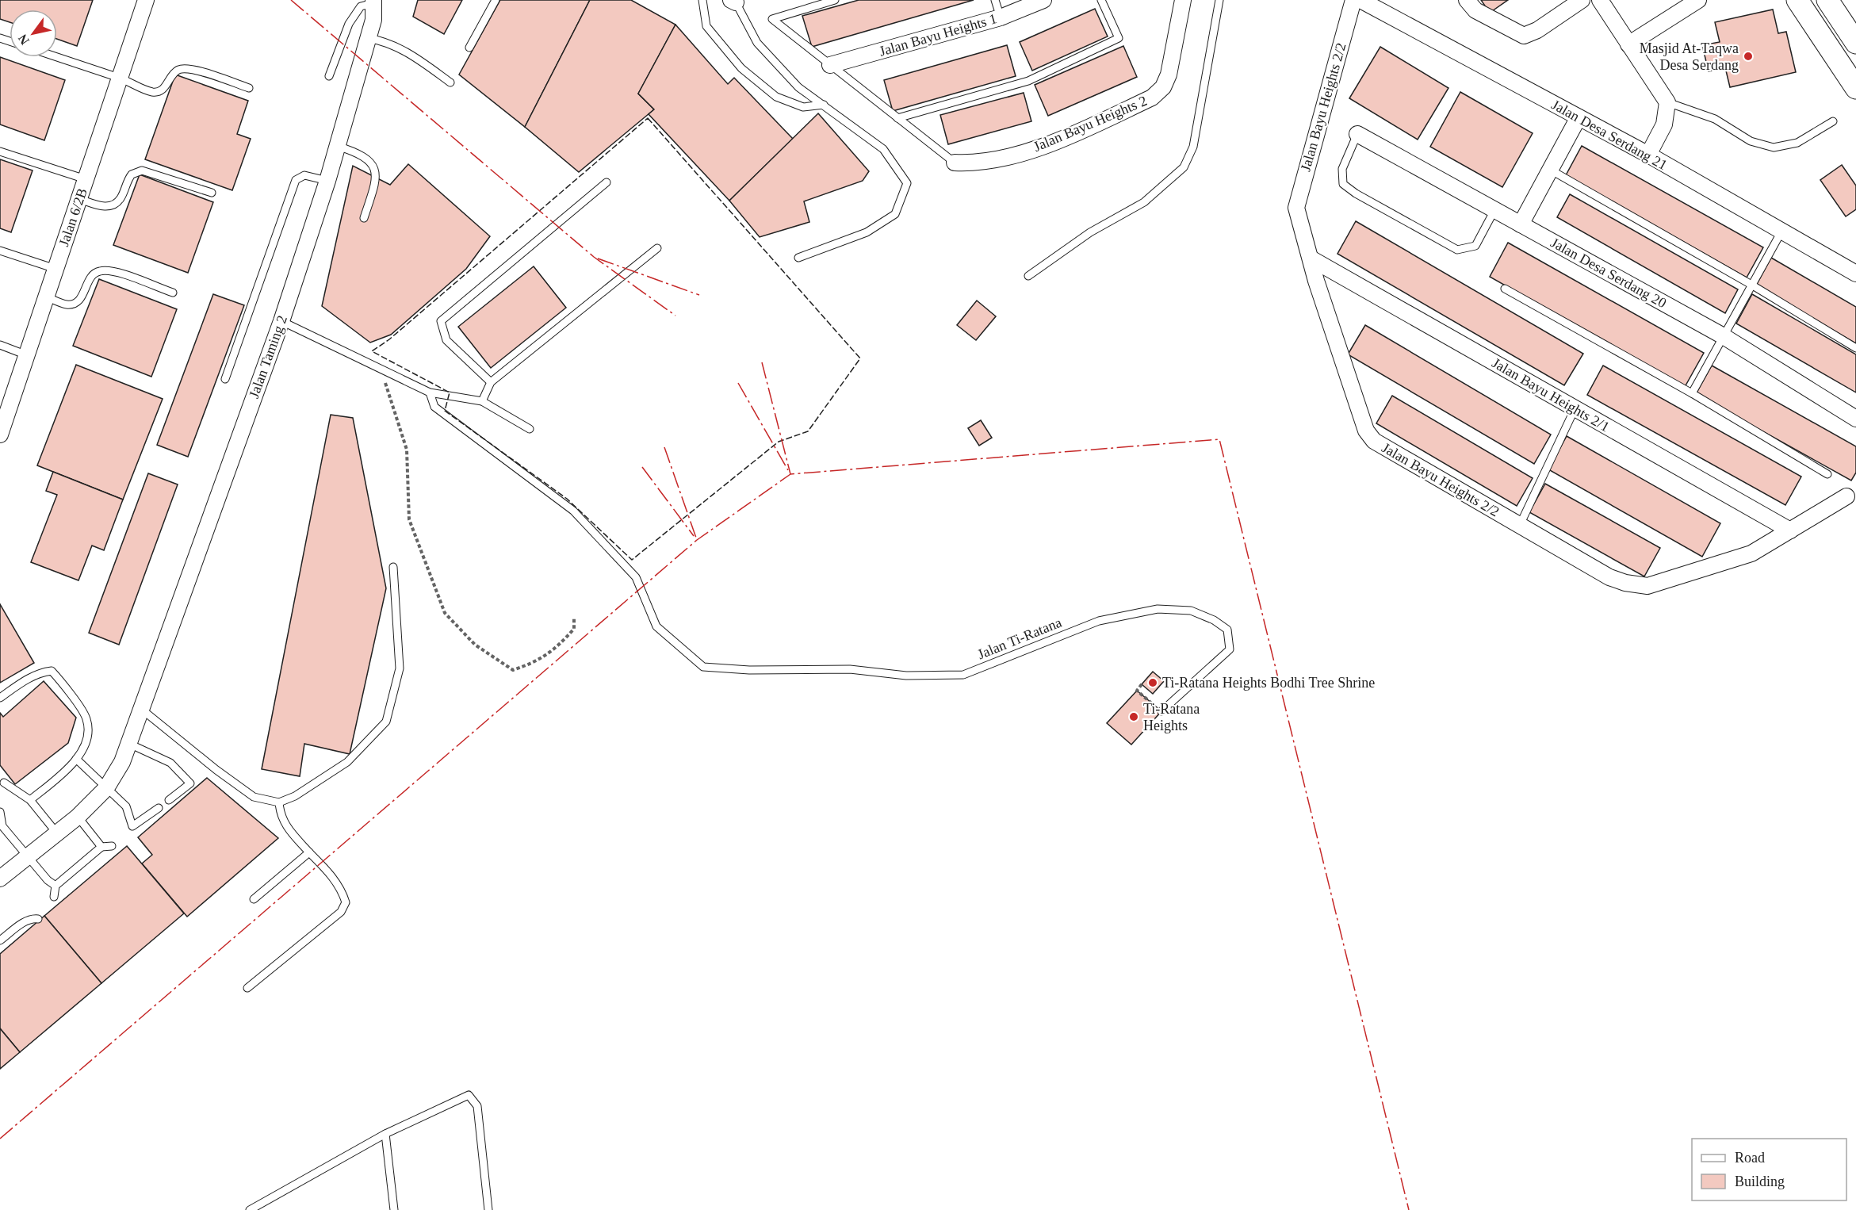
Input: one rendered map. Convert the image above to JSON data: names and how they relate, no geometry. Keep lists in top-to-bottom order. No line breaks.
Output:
{"streets":{"street":["Jalan Bayu Heights 1","Jalan Bayu Heights 2/2","Jalan Bayu Heights 2","Jalan Desa Serdang 21","Jalan 6/2B","Jalan Desa Serdang 20","Jalan Taming 2","Jalan Bayu Heights 2/1"],"lane":["Jalan Ti-Ratana"]},"crossings":[["Jalan Bayu Heights 2/2","Jalan Bayu Heights 2/1"]],"places":["Masjid At-Taqwa Desa Serdang","Ti-Ratana Heights Bodhi Tree Shrine","Ti-Ratana Heights"],"legend":["Road","Building"],"north":"bottom left"}
